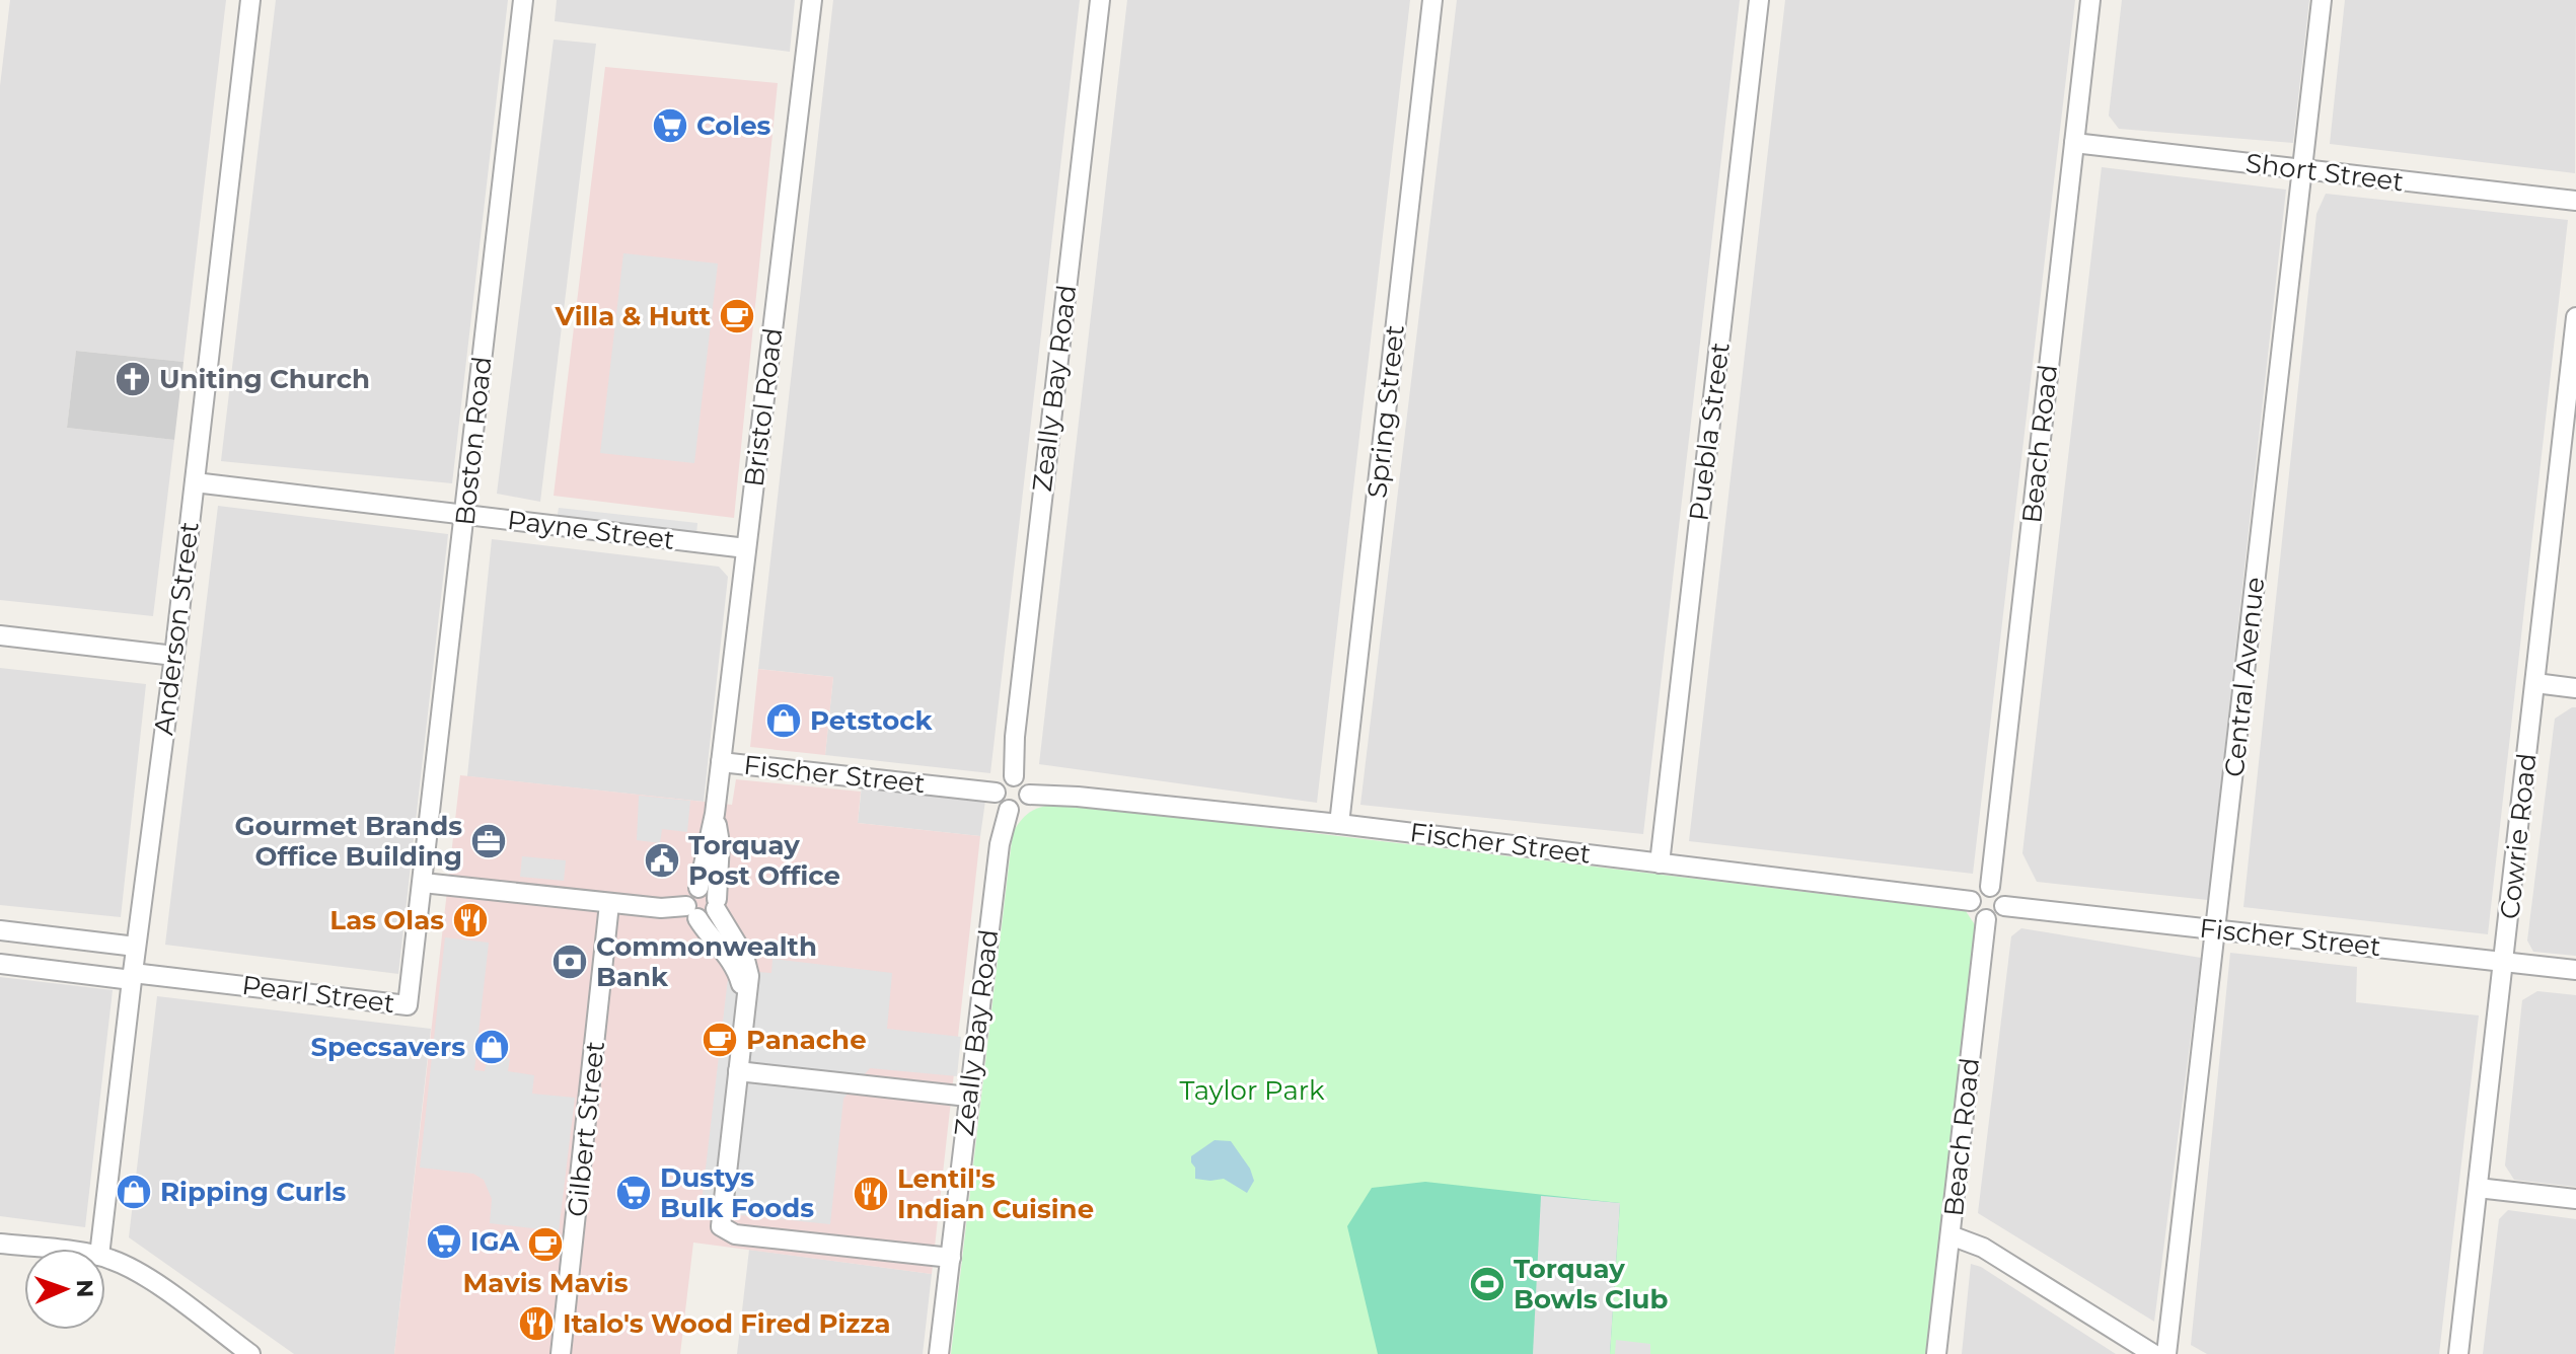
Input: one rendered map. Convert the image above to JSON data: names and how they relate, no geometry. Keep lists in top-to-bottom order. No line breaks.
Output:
{"streets":{"street":["Short Street","Zeally Bay Road","Bristol Road","Spring Street","Puebla Street","Boston Road","Beach Road","Payne Street","Anderson Street","Central Avenue","Fischer Street","Cowrie Road","Pearl Street","Gilbert Street"]},"crossings":[["Short Street","Beach Road"],["Short Street","Central Avenue"],["Zeally Bay Road","Fischer Street"],["Bristol Road","Payne Street"],["Bristol Road","Fischer Street"],["Spring Street","Fischer Street"],["Puebla Street","Fischer Street"],["Boston Road","Payne Street"],["Boston Road","Pearl Street"],["Beach Road","Fischer Street"],["Payne Street","Anderson Street"],["Anderson Street","Pearl Street"],["Central Avenue","Fischer Street"],["Fischer Street","Cowrie Road"]],"parks":["Taylor Park"],"places":{"supermarket":["Coles","Dustys Bulk Foods","IGA"],"cafe":["Villa & Hutt","Panache","Mavis Mavis"],"church":["Uniting Church"],"shop":["Petstock","Specsavers","Ripping Curls"],"office":["Gourmet Brands Office Building"],"public building":["Torquay Post Office"],"restaurant":["Las Olas","Lentil's Indian Cuisine","Italo's Wood Fired Pizza"],"bank":["Commonwealth Bank"],"sports":["Torquay Bowls Club"]},"north":"right"}
